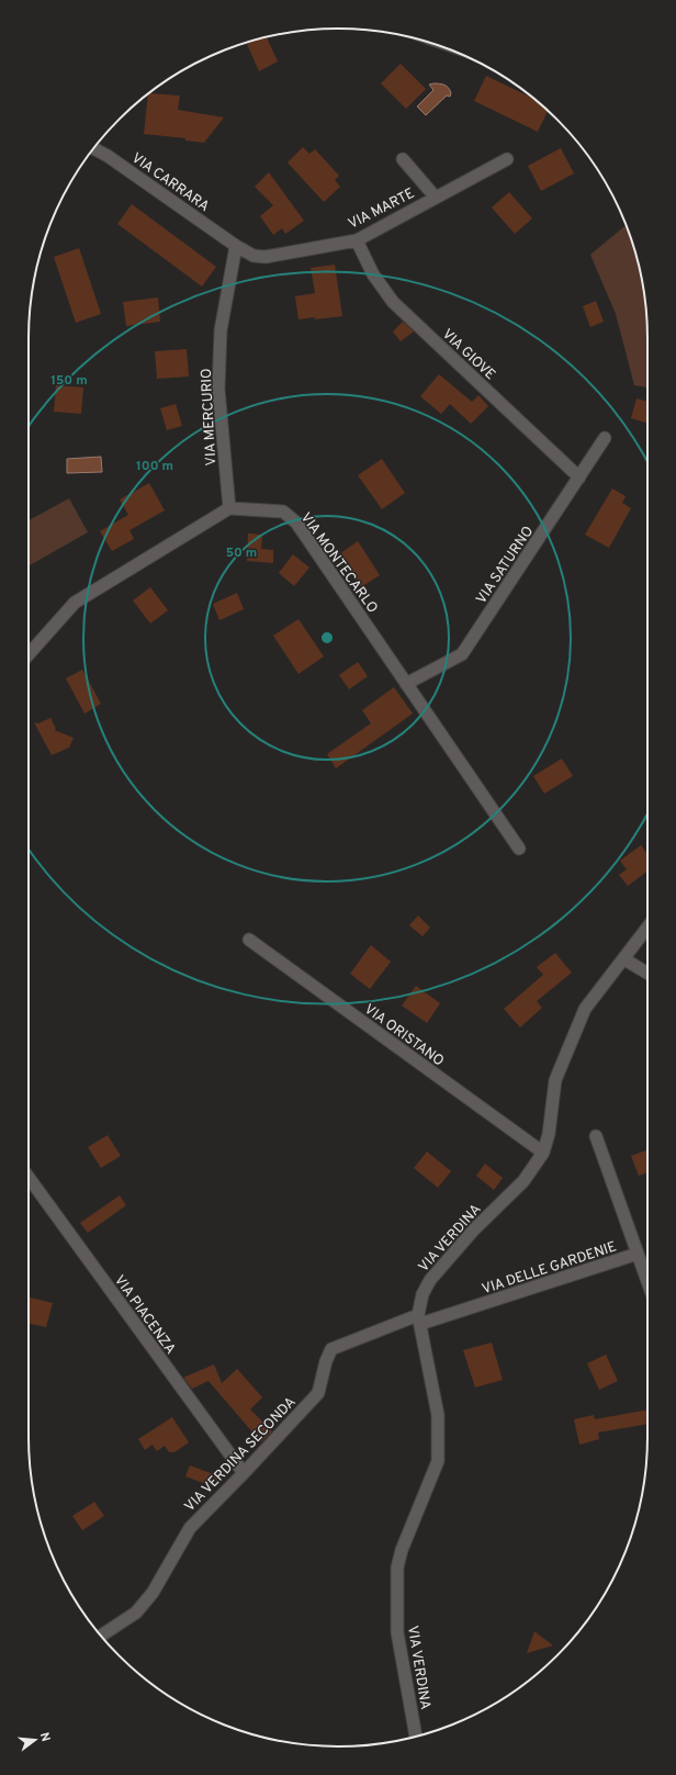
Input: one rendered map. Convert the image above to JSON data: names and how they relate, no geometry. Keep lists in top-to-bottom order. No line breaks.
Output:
{"streets":{"street":["VIA CARRARA","VIA MARTE","VIA GIOVE","VIA MERCURIO","VIA MONTECARLO","VIA SATURNO","VIA ORISTANO","VIA VERDINA","VIA DELLE GARDENIE","VIA PIACENZA","VIA VERDINA SECONDA"]},"crossings":[["VIA CARRARA","VIA MARTE"],["VIA CARRARA","VIA MERCURIO"],["VIA MARTE","VIA GIOVE"],["VIA MARTE","VIA MERCURIO"],["VIA GIOVE","VIA SATURNO"],["VIA MERCURIO","VIA MONTECARLO"],["VIA MONTECARLO","VIA SATURNO"],["VIA ORISTANO","VIA VERDINA"],["VIA VERDINA","VIA DELLE GARDENIE"],["VIA VERDINA","VIA VERDINA SECONDA"],["VIA DELLE GARDENIE","VIA VERDINA SECONDA"],["VIA PIACENZA","VIA VERDINA SECONDA"]],"north":"right","rings":["150 m","100 m","50 m"]}
